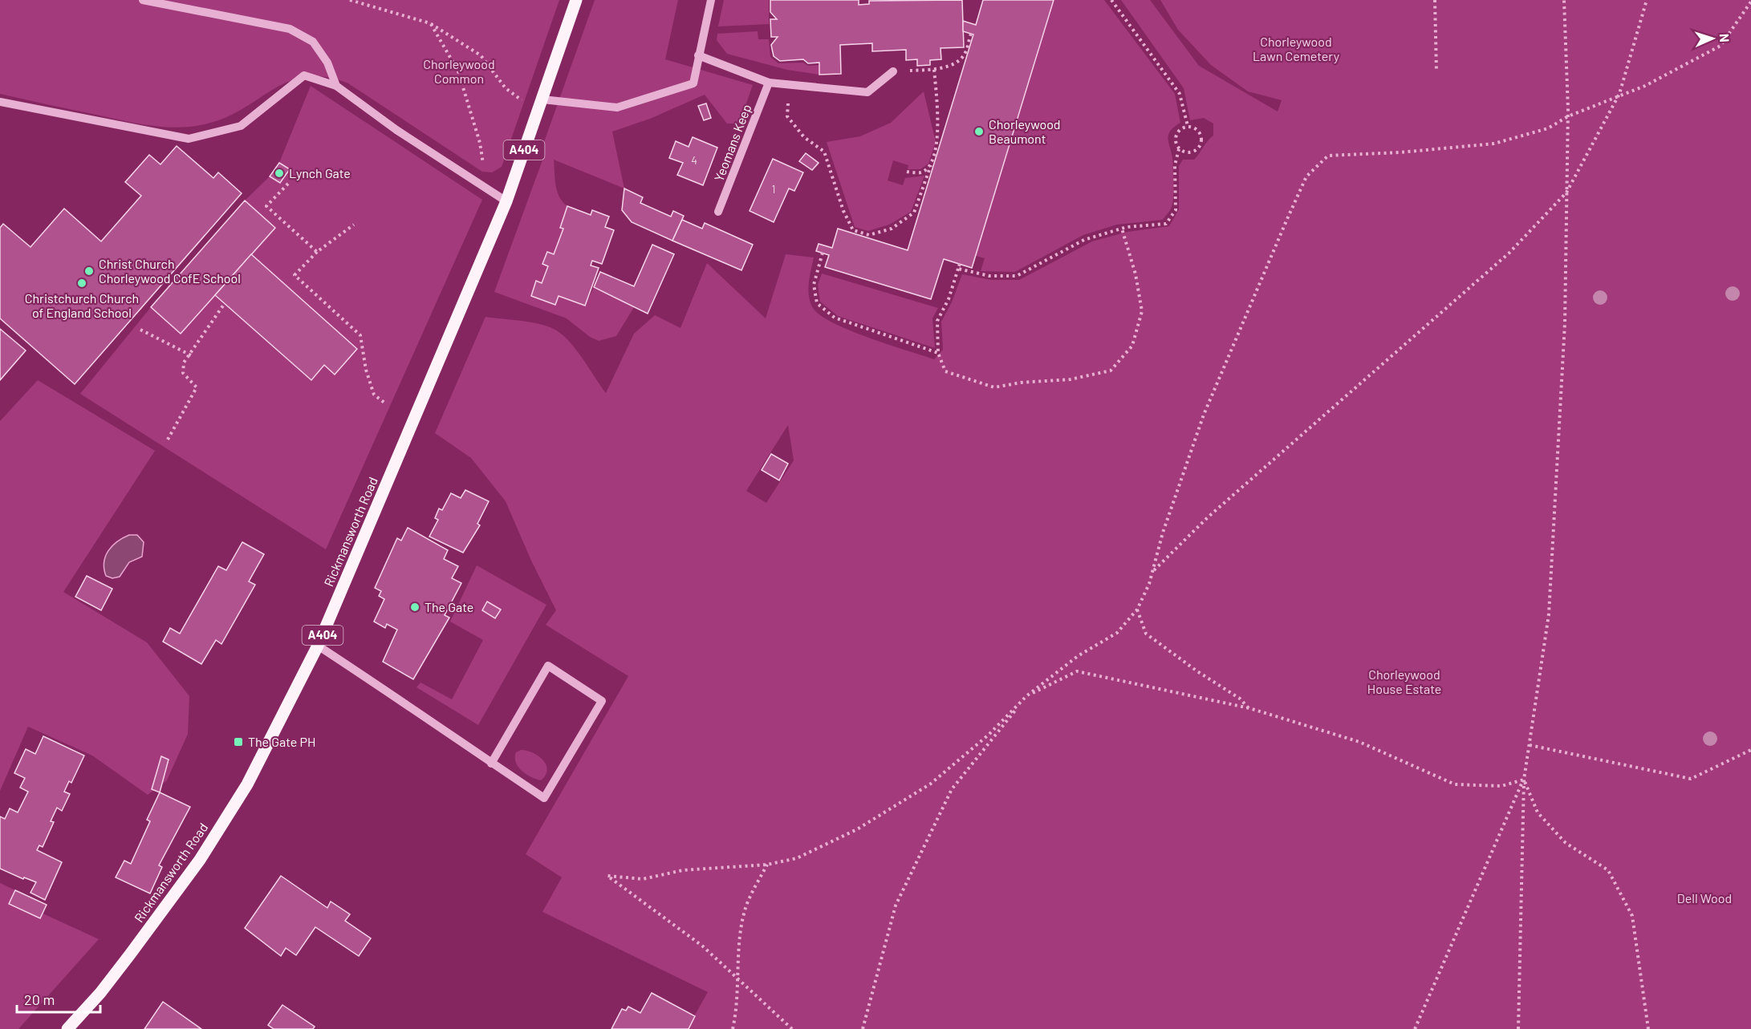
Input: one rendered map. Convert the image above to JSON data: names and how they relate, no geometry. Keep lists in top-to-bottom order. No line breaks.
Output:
{"streets":{"main road":["A404","Rickmansworth Road"],"street":["Yeomans Keep"]},"parks":["Chorleywood Lawn Cemetery","Chorleywood Common","Chorleywood House Estate","Dell Wood"],"places":{"other":["Chorleywood Beaumont","Lynch Gate","Christ Church Chorleywood CofE School","Christchurch Church of England School","The Gate"],"transit":["The Gate PH"]},"house_numbers":["4","1"],"scale_bar":"20 m","north":"right"}
